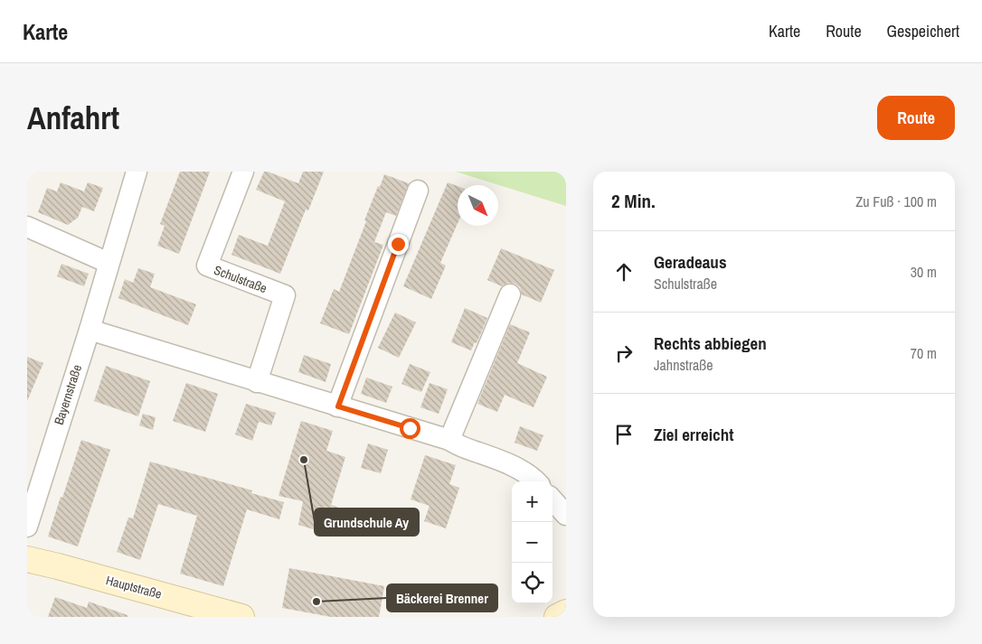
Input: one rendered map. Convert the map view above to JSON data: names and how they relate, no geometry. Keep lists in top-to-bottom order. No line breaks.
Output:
{"streets":{"main road":["Hauptstraße"],"street":["Schulstraße","Bayernstraße"]},"places":["Grundschule Ay","Bäckerei Brenner"],"north":"bottom right","page":{"header":"Karte","nav":["Karte","Route","Gespeichert"],"buttons":"Route","title":"Anfahrt","heading":["2 Min.","Zu Fuß · 100 m"],"list":[["Geradeaus","Schulstraße","30 m"],["Rechts abbiegen","Jahnstraße","70 m"],"Ziel erreicht"],"map_buttons":["+","−"]}}
